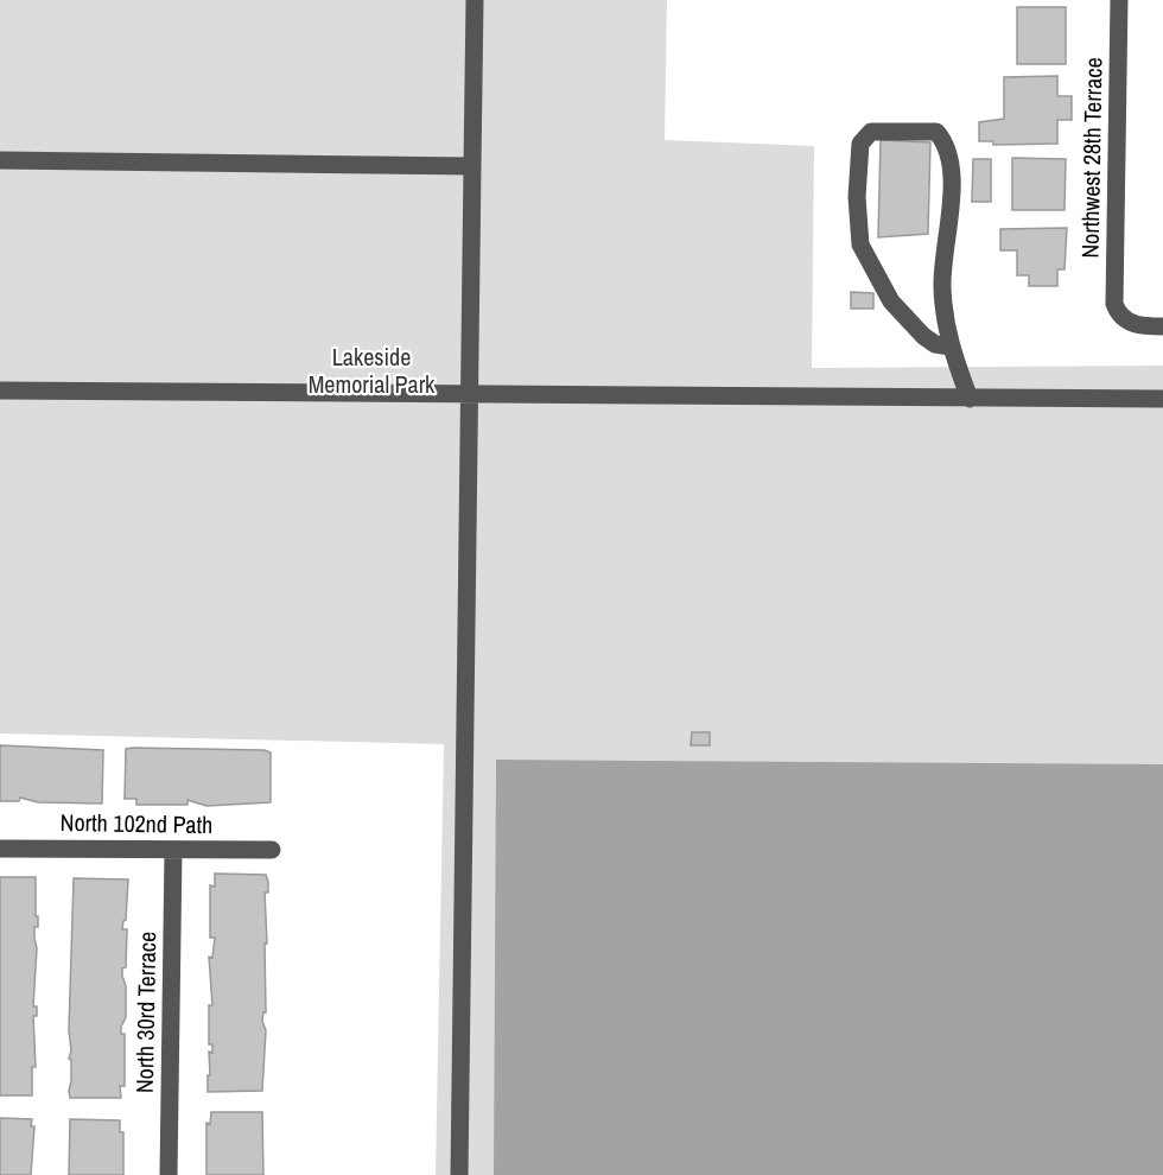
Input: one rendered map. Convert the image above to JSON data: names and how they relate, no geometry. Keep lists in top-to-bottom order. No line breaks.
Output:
{"streets":{"street":["Northwest 28th Terrace","North 102nd Path","North 30rd Terrace"]},"crossings":[["North 102nd Path","North 30rd Terrace"]],"parks":["Lakeside Memorial Park"]}
